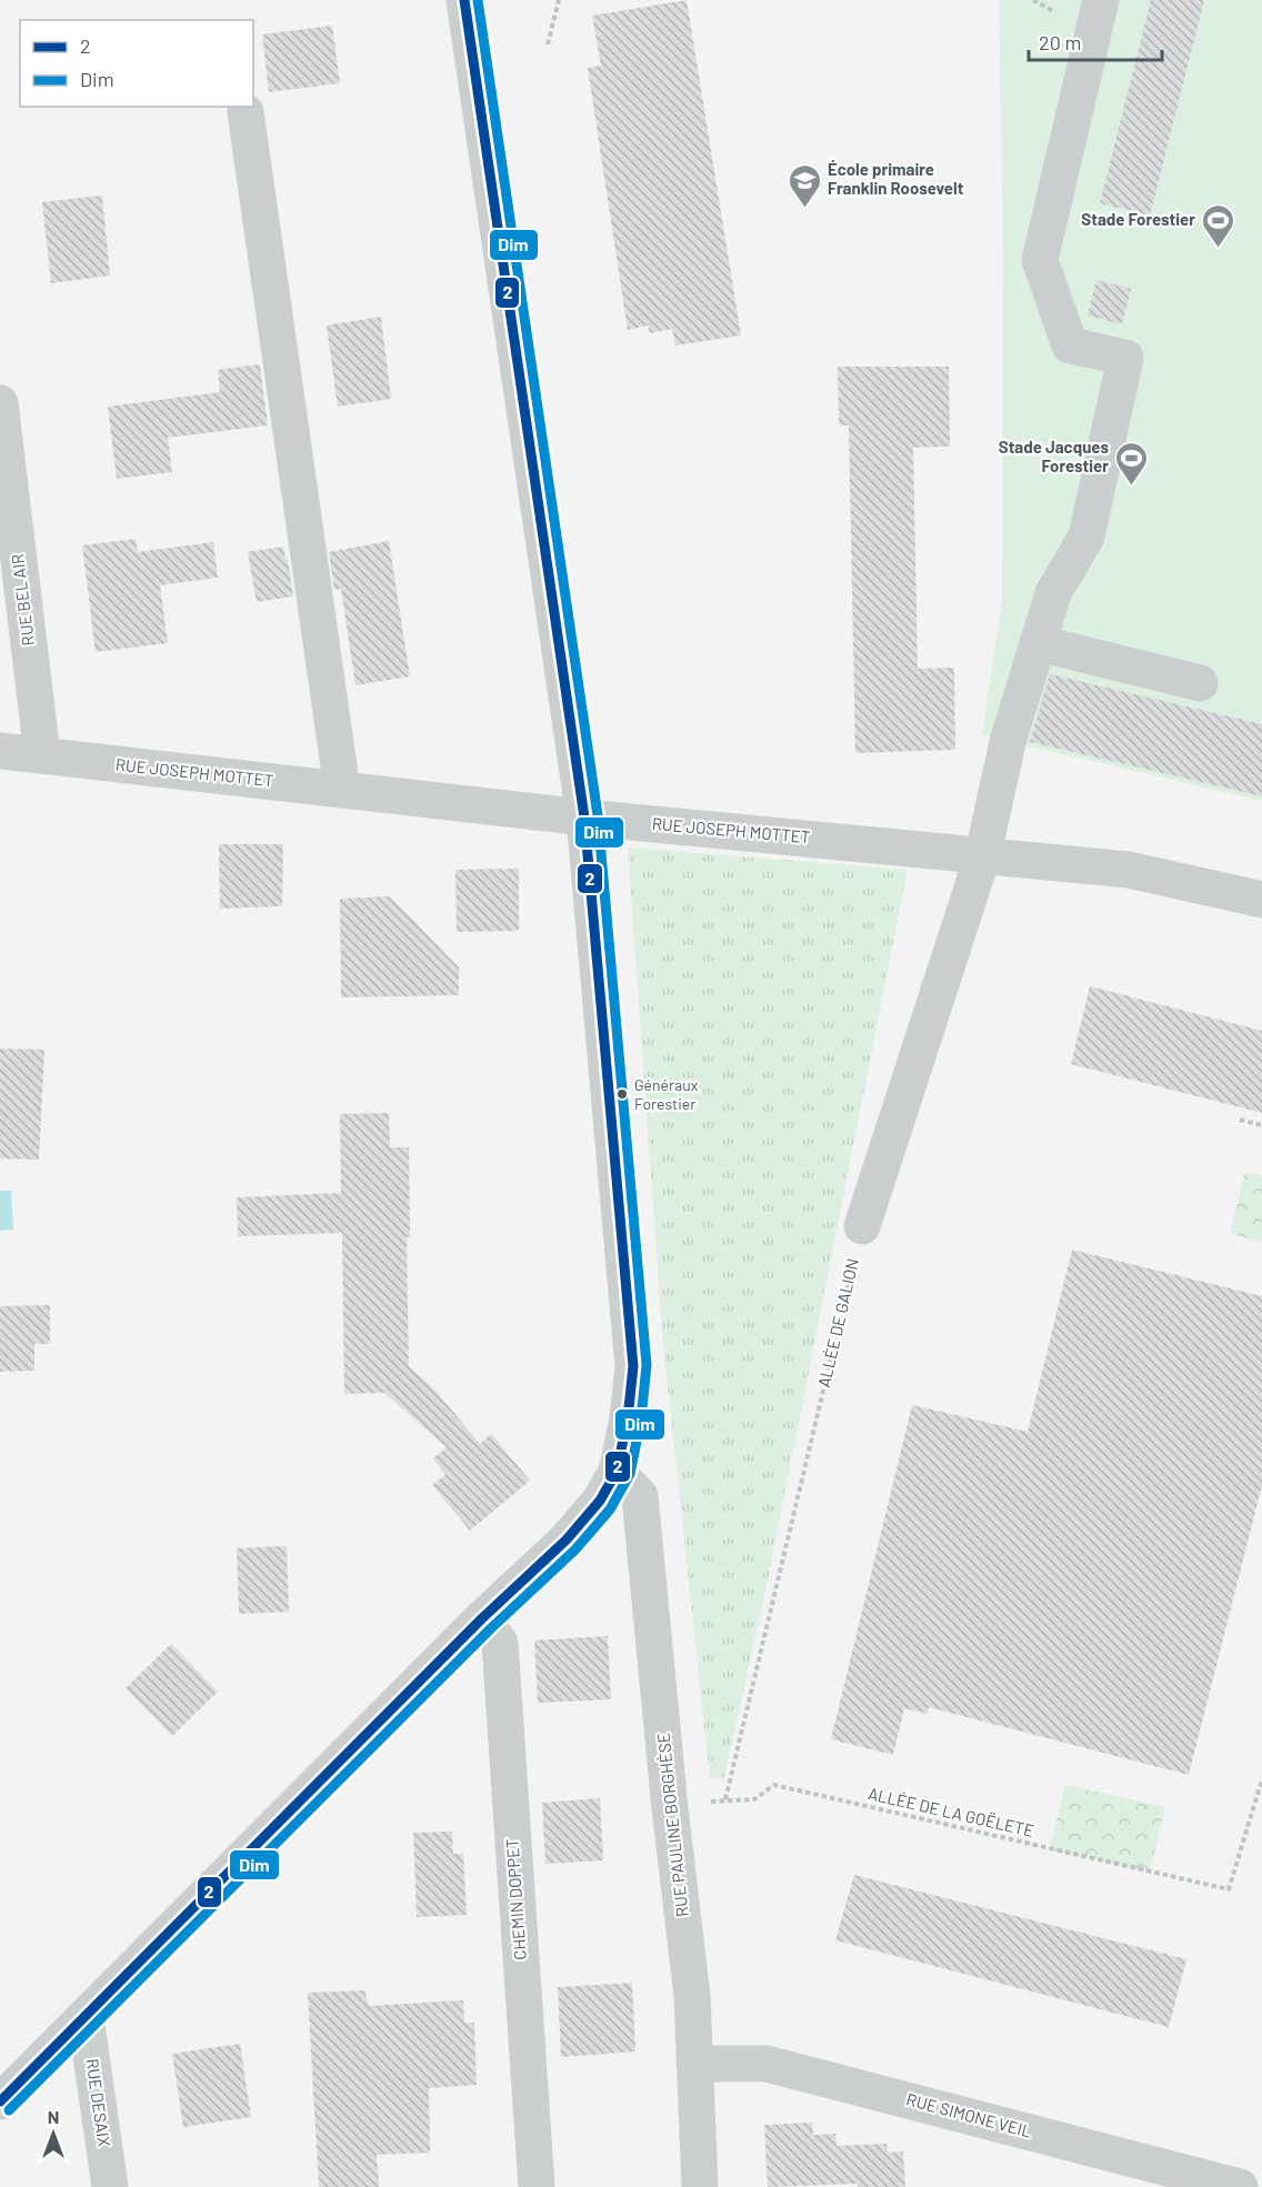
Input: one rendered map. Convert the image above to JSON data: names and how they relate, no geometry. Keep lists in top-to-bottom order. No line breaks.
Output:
{"streets":{"street":["RUE BEL AIR","RUE JOSEPH MOTTET","RUE PAULINE BORGHÈSE","CHEMIN DOPPET","RUE DESAIX","RUE SIMONE VEIL"],"path":["ALLÉE DE GALION","ALLÉE DE LA GOËLETE"]},"crossings":[["RUE BEL AIR","RUE JOSEPH MOTTET"],["ALLÉE DE GALION","ALLÉE DE LA GOËLETE"],["ALLÉE DE LA GOËLETE","RUE PAULINE BORGHÈSE"],["RUE PAULINE BORGHÈSE","RUE SIMONE VEIL"]],"places":{"school or university":["École primaire Franklin Roosevelt"],"sports":["Stade Forestier","Stade Jacques Forestier"],"other":["Généraux Forestier"]},"lines":["transit line 2","transit line Dim"],"legend":["2","Dim"],"scale_bar":"20 m","north":"top"}
